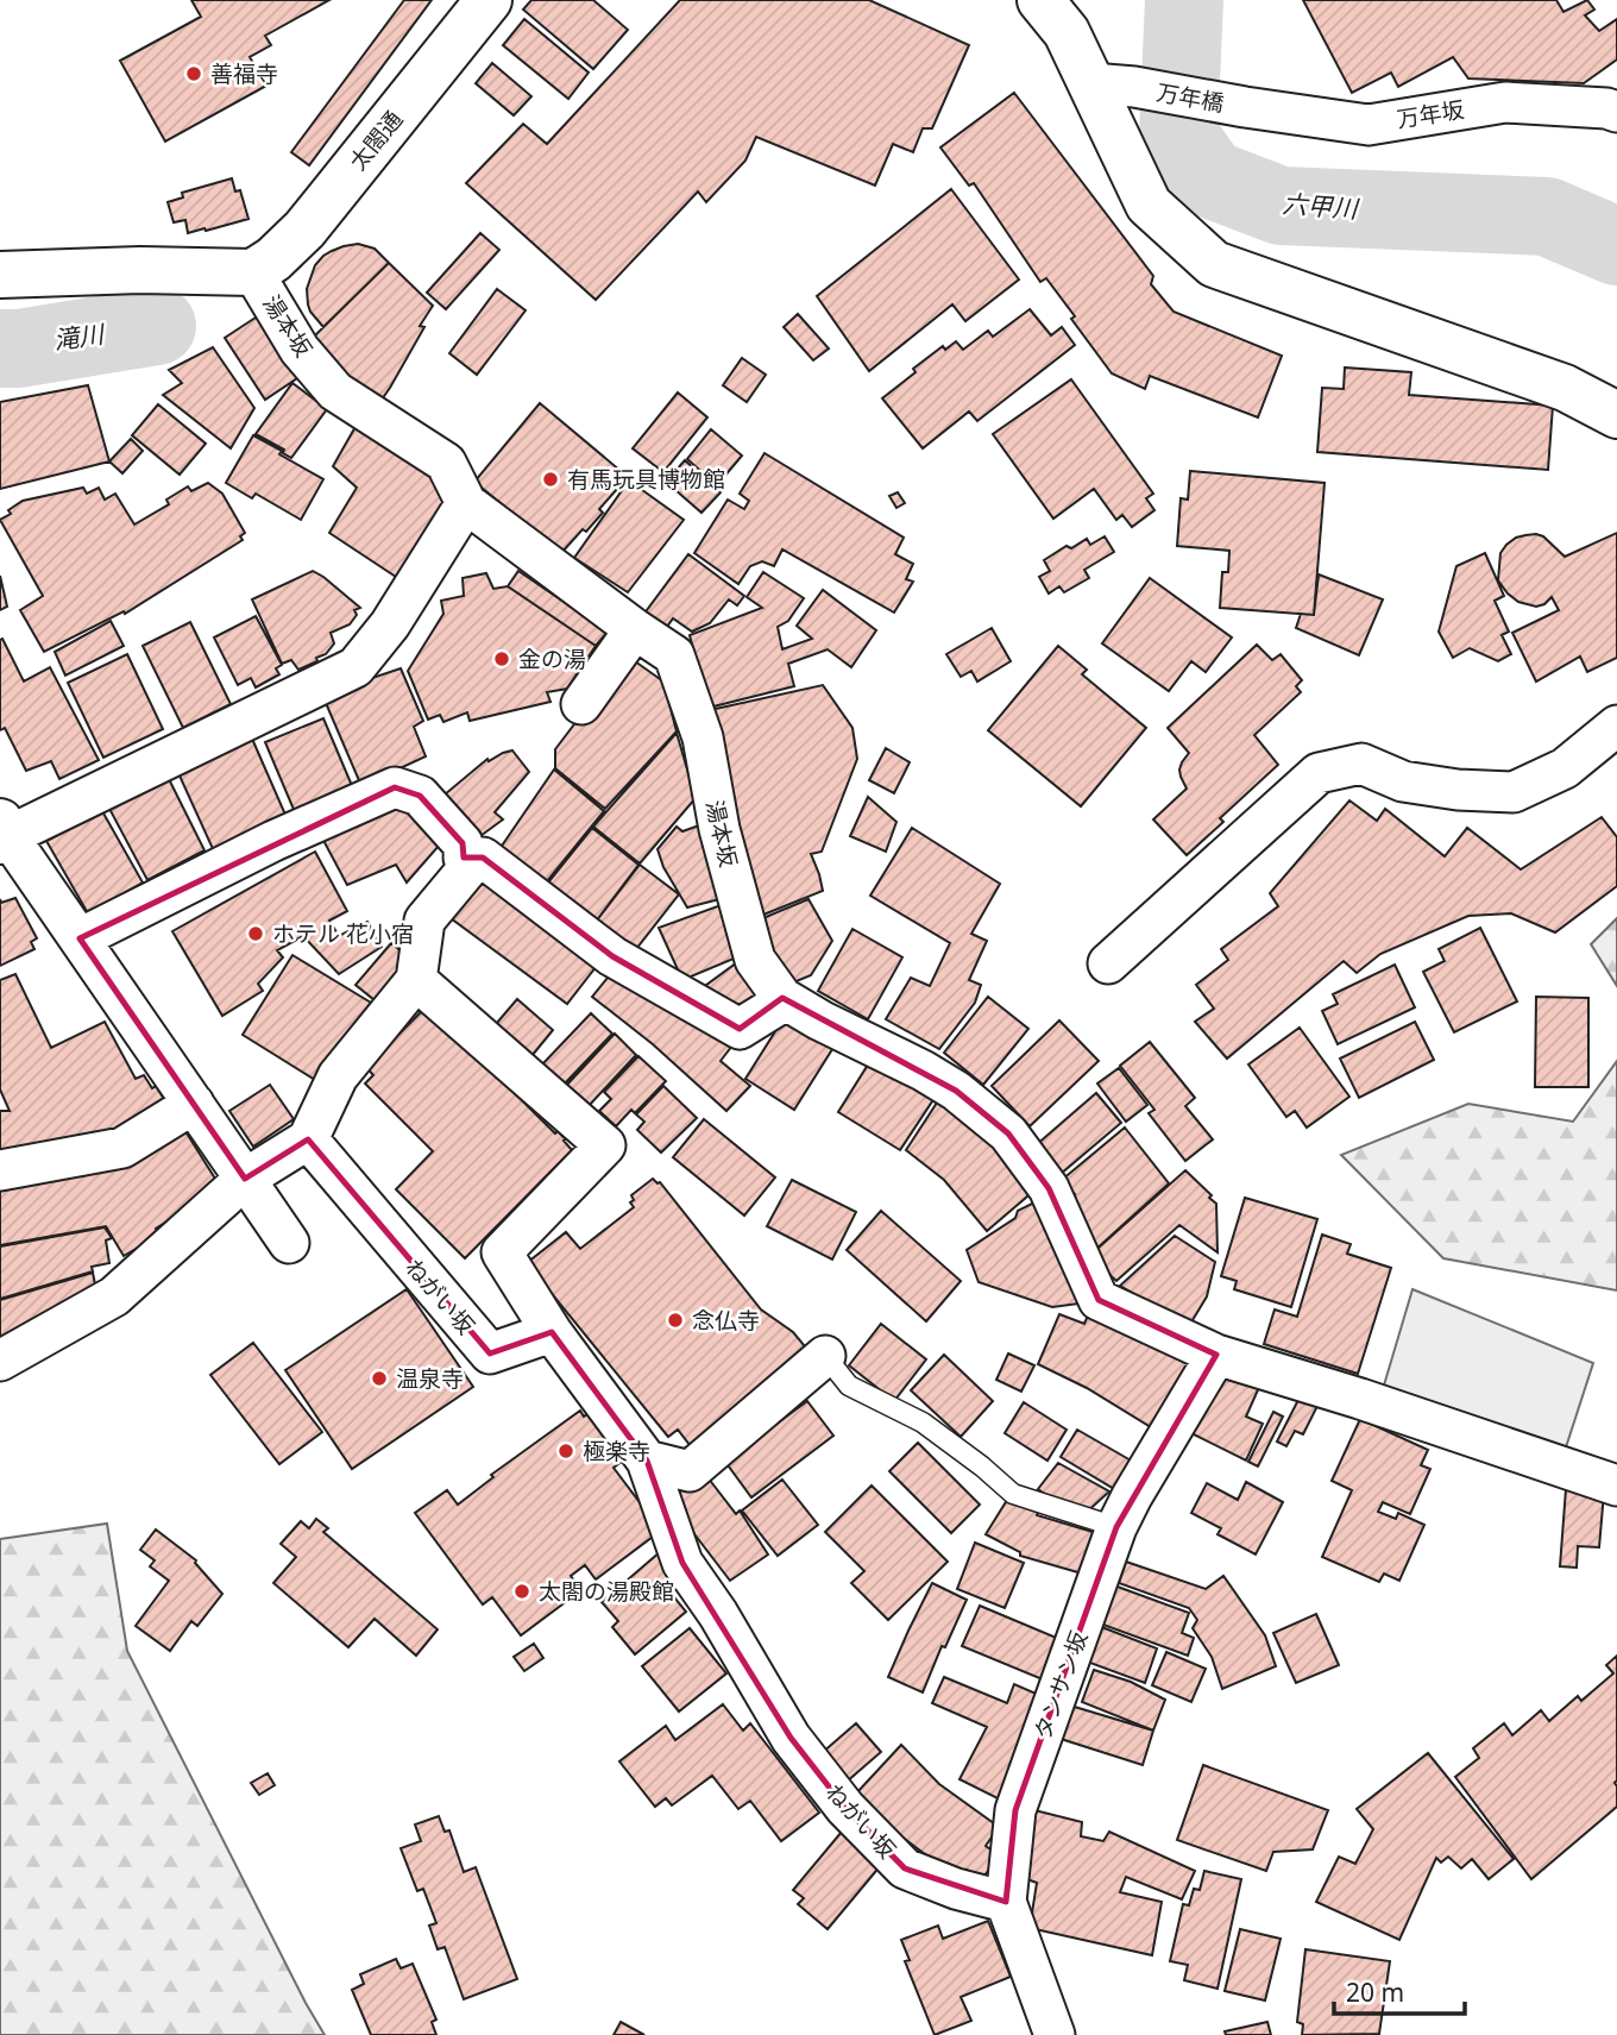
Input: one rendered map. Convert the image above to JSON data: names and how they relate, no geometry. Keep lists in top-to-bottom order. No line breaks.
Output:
{"streets":{"street":["万年橋","万年坂","太閤通","湯本坂","ねがい坂","タンサン坂"]},"crossings":[["万年橋","万年坂"],["太閤通","湯本坂"],["湯本坂","タンサン坂"],["ねがい坂","タンサン坂"]],"water":["六甲川","滝川"],"places":["善福寺","有馬玩具博物館","金の湯","ホテル 花小宿","念仏寺","温泉寺","極楽寺","太閤の湯殿館"],"scale_bar":"20 m"}
